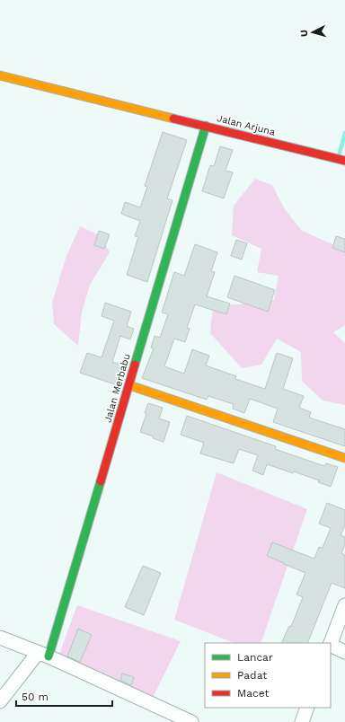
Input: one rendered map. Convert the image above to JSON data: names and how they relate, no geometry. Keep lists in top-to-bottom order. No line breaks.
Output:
{"streets":{"street":["Jalan Arjuna","Jalan Merbabu"]},"crossings":[["Jalan Arjuna","Jalan Merbabu"]],"legend":["Lancar","Padat","Macet"],"scale_bar":"50 m","north":"left"}
